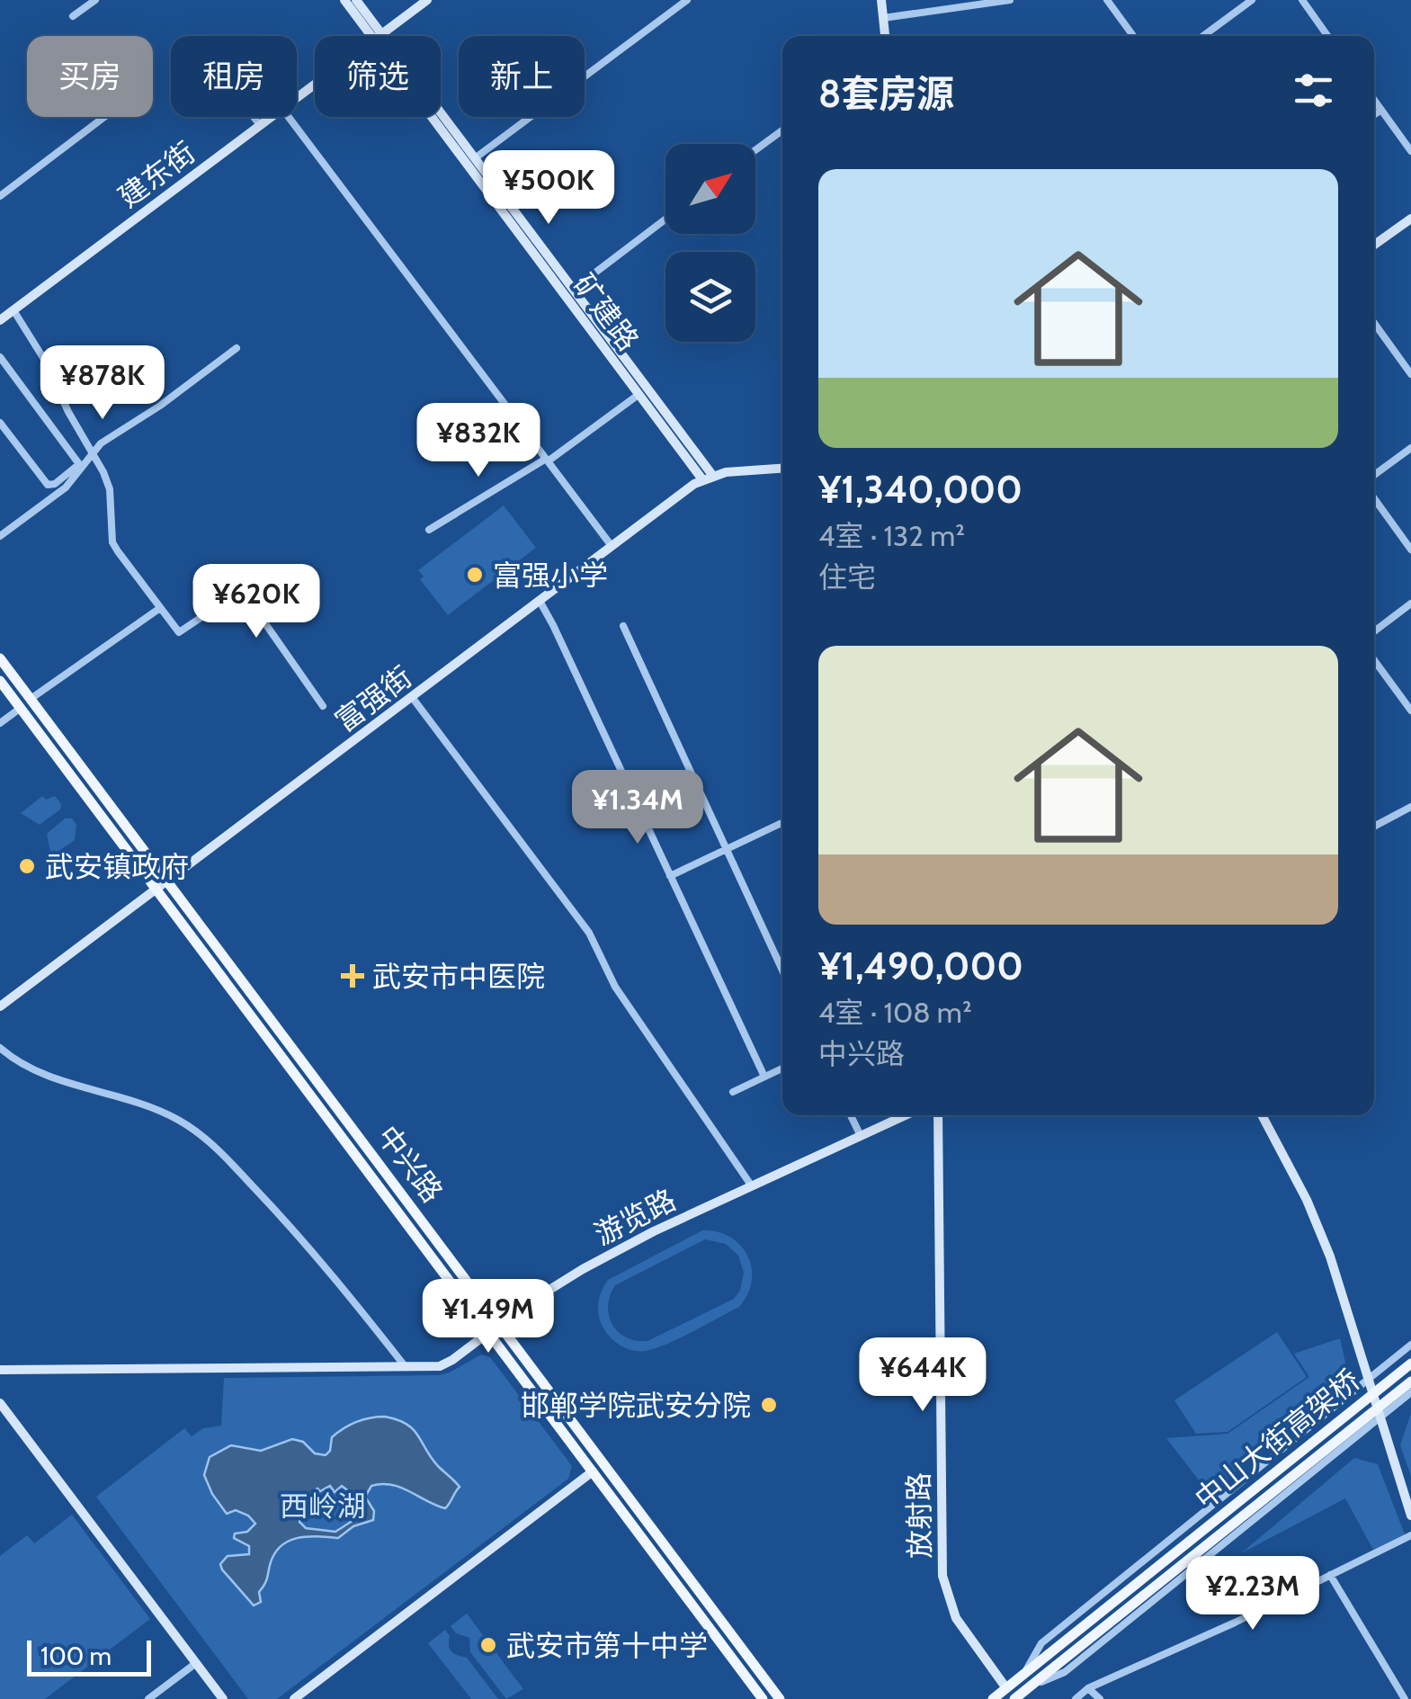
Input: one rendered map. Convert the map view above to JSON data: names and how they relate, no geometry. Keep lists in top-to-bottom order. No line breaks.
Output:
{"streets":{"main road":["中兴路","中山大街高架桥"],"street":["建东街","矿建路","富强街","游览路","放射路"]},"crossings":[["矿建路","富强街"],["富强街","中兴路"],["中兴路","游览路"],["中山大街高架桥","放射路"]],"parks":["西岭湖"],"places":{"other":["富强小学","武安镇政府","邯郸学院武安分院","武安市第十中学"],"health":["武安市中医院"]},"scale_bar":"100 m","north":"top right","page":{"chip":["买房","租房","筛选","新上"],"heading":"8套房源","list":[{"name":"¥1,340,000","note":"4室 · 132 m² · 住宅"},{"name":"¥1,490,000","note":"4室 · 108 m² · 中兴路"}],"price":["¥500K","¥878K","¥832K","¥620K","¥1.34M","¥1.49M","¥644K","¥2.23M"],"scale":"100 m"}}
